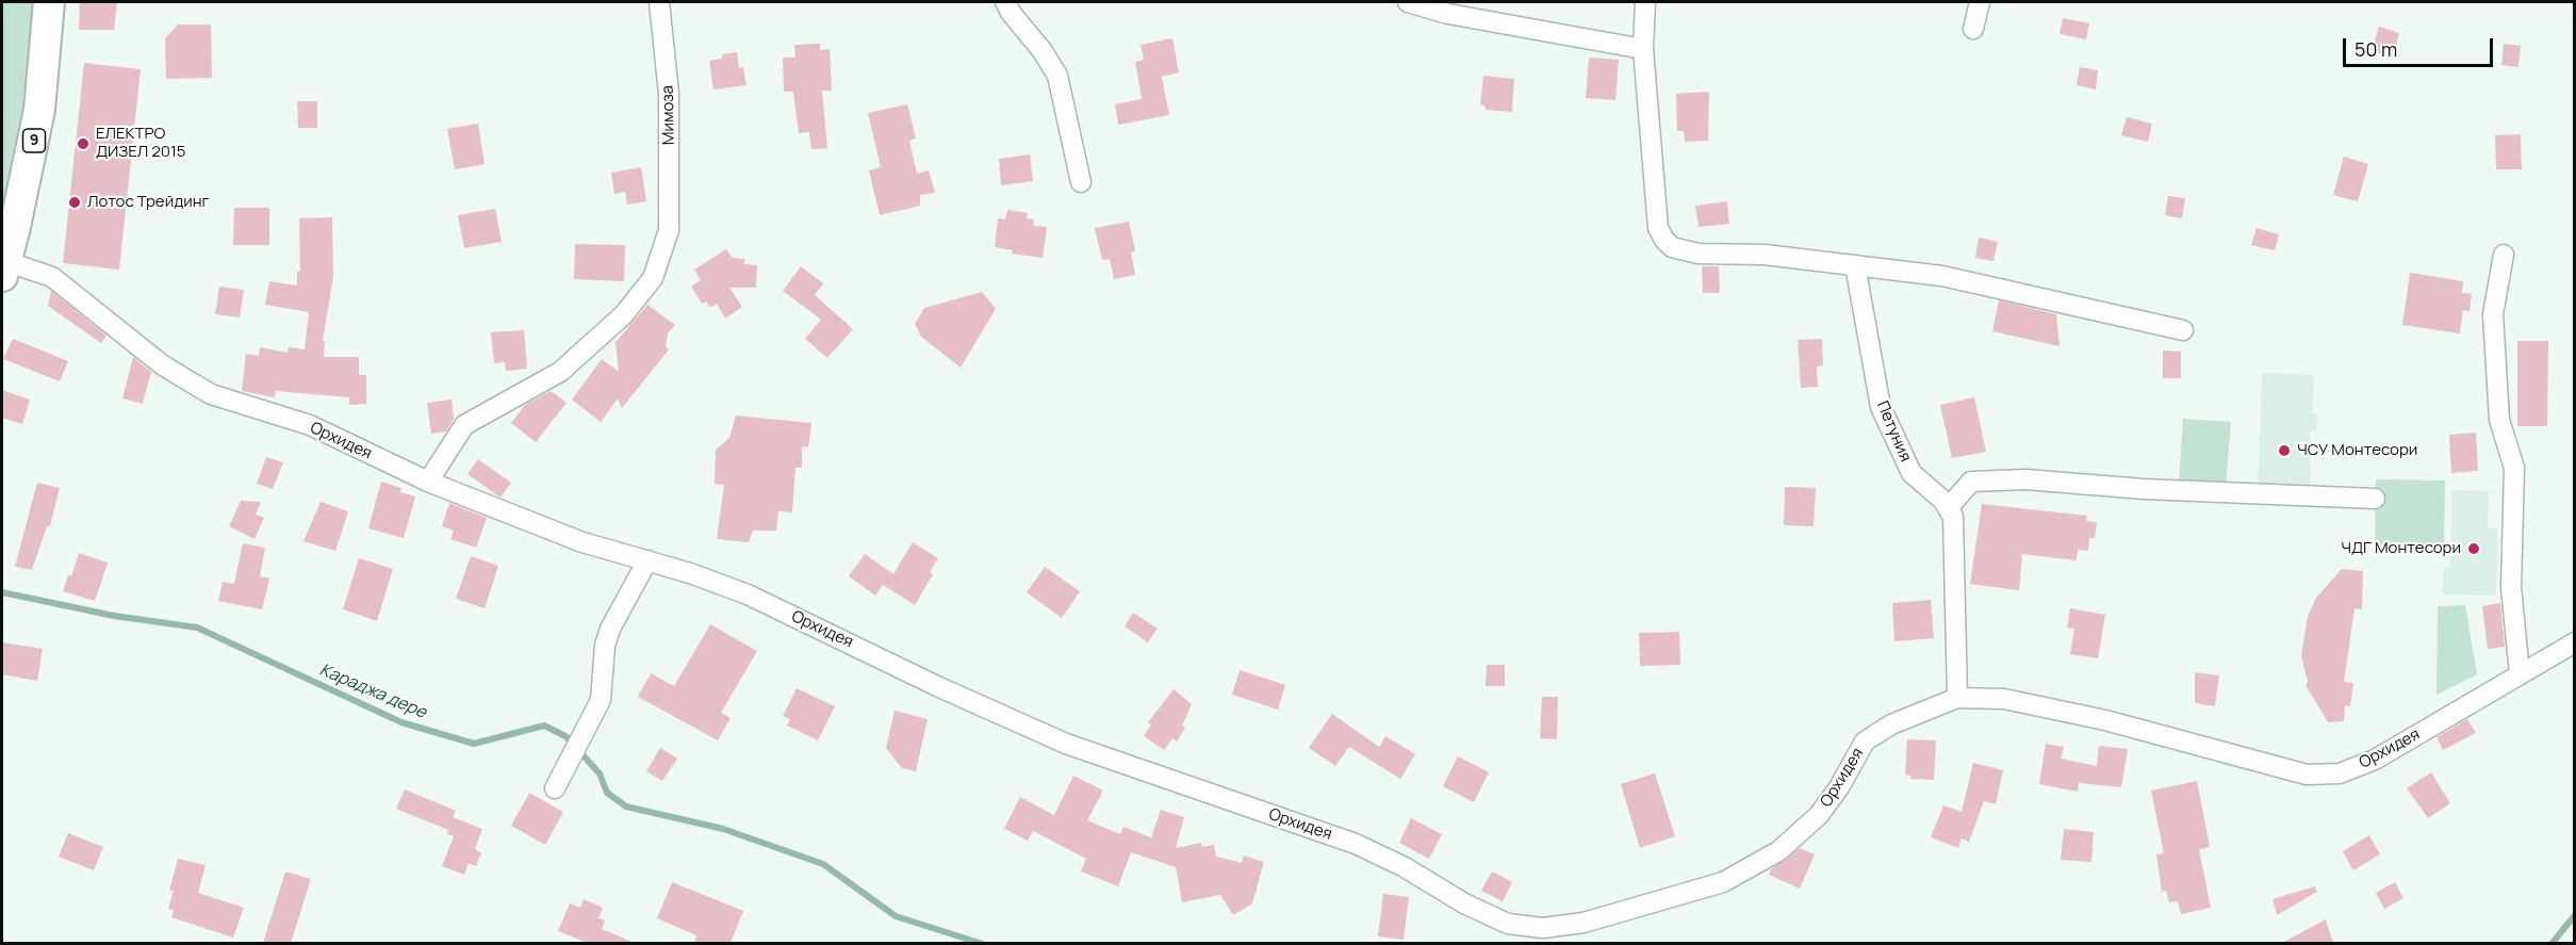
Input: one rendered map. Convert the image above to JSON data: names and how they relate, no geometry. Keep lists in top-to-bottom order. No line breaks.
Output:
{"streets":{"main road":["9"],"street":["Мимоза","Петуния","Орхидея"]},"crossings":[["Мимоза","Орхидея"],["9","Орхидея"]],"water":["Караджа дере"],"places":["ЕЛЕKТРО ДИЗЕЛ 2015","Лотос Трейдинг","ЧСУ Монтесори","ЧДГ Монтесори"],"scale_bar":"50 m"}
